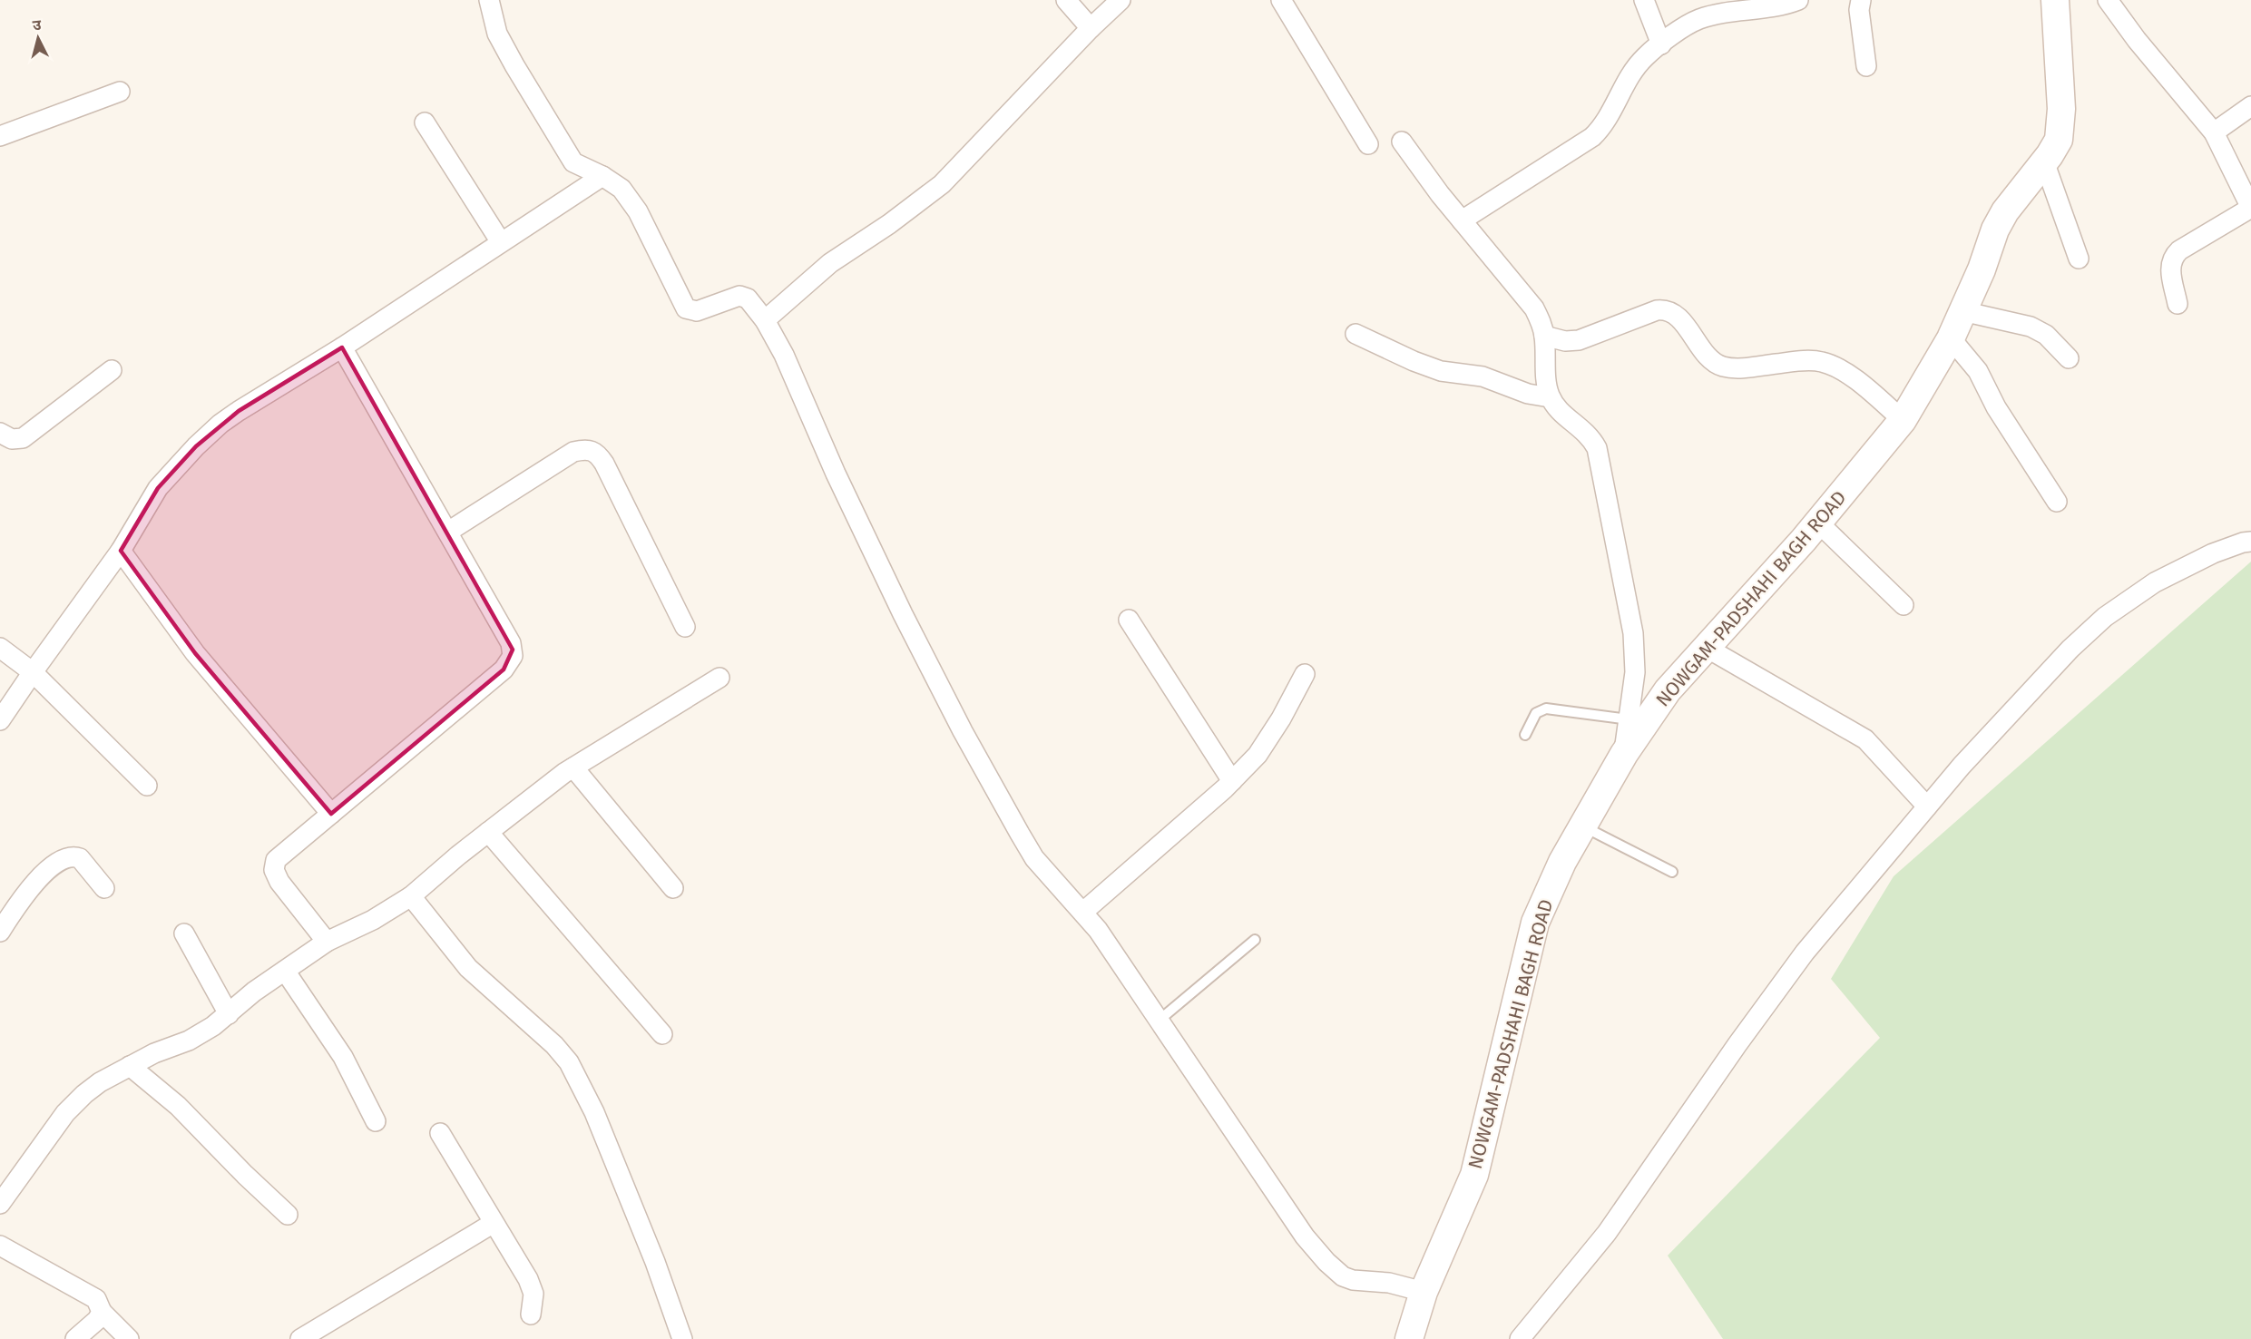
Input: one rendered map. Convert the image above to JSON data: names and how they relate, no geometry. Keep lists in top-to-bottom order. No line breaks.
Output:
{"streets":{"main road":["NOWGAM-PADSHAHI BAGH ROAD"]},"north":"top"}
